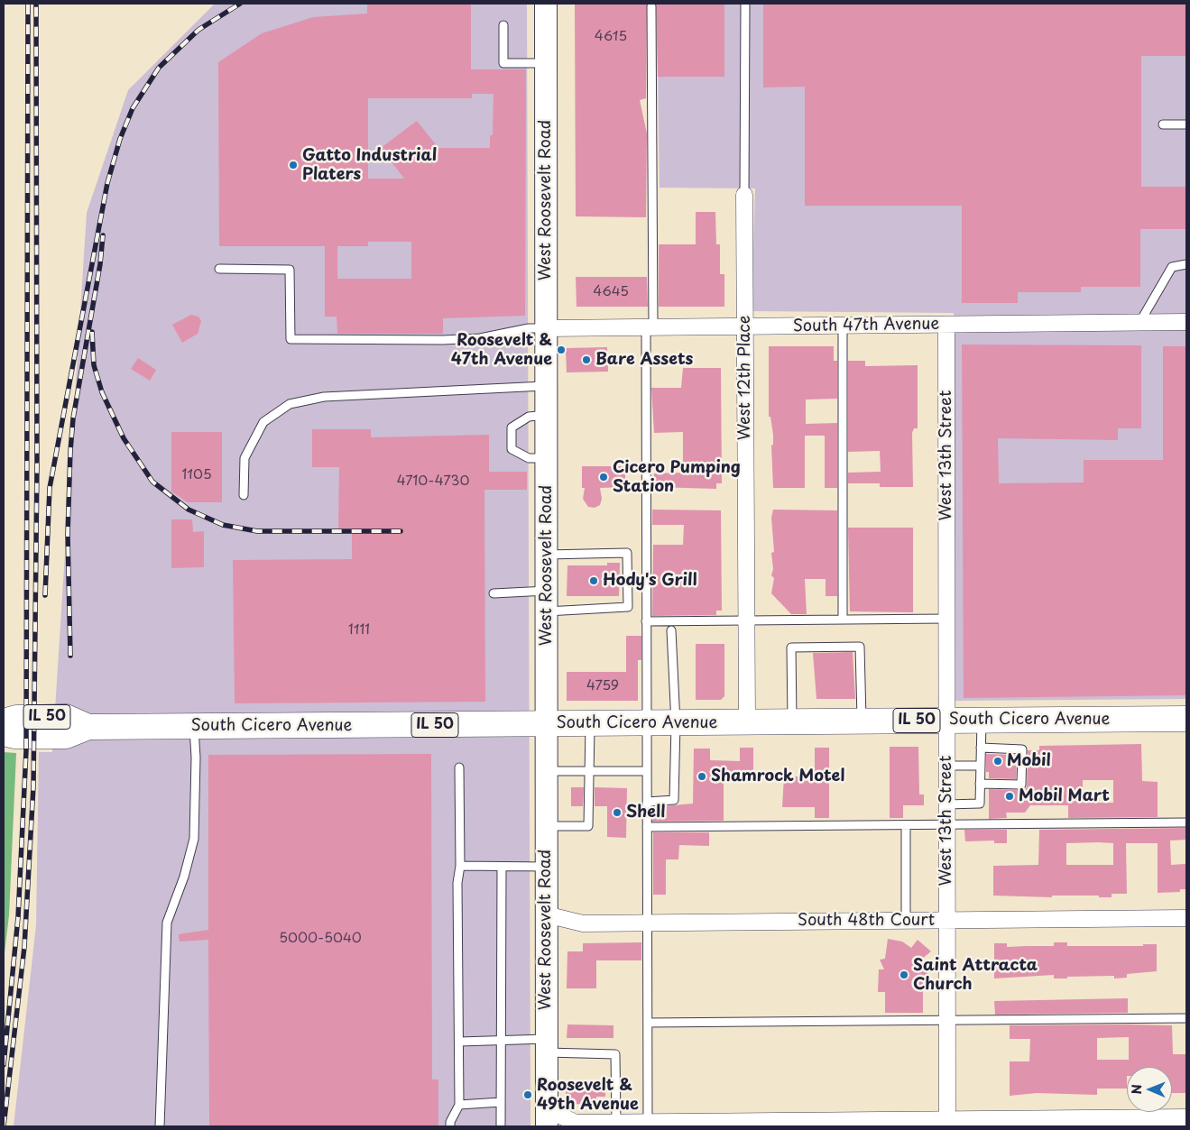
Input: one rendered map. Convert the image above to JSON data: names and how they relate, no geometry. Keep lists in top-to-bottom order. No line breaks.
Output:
{"streets":{"main road":["West Roosevelt Road","IL 50","South Cicero Avenue"],"street":["South 47th Avenue","West 12th Place","West 13th Street","South 48th Court"]},"crossings":[["West Roosevelt Road","South 47th Avenue"],["West Roosevelt Road","South Cicero Avenue"],["West Roosevelt Road","South 48th Court"],["South 47th Avenue","West 12th Place"],["South 47th Avenue","West 13th Street"],["West 12th Place","South Cicero Avenue"],["West 13th Street","South Cicero Avenue"],["West 13th Street","South 48th Court"]],"places":["Gatto Industrial Platers","Roosevelt & 47th Avenue","Bare Assets","Cicero Pumping Station","Hody's Grill","Mobil","Shamrock Motel","Mobil Mart","Shell","Saint Attracta Church","Roosevelt & 49th Avenue"],"house_numbers":["4615","4645","1105","4710-4730","1111","4759","5000-5040"],"north":"left"}
